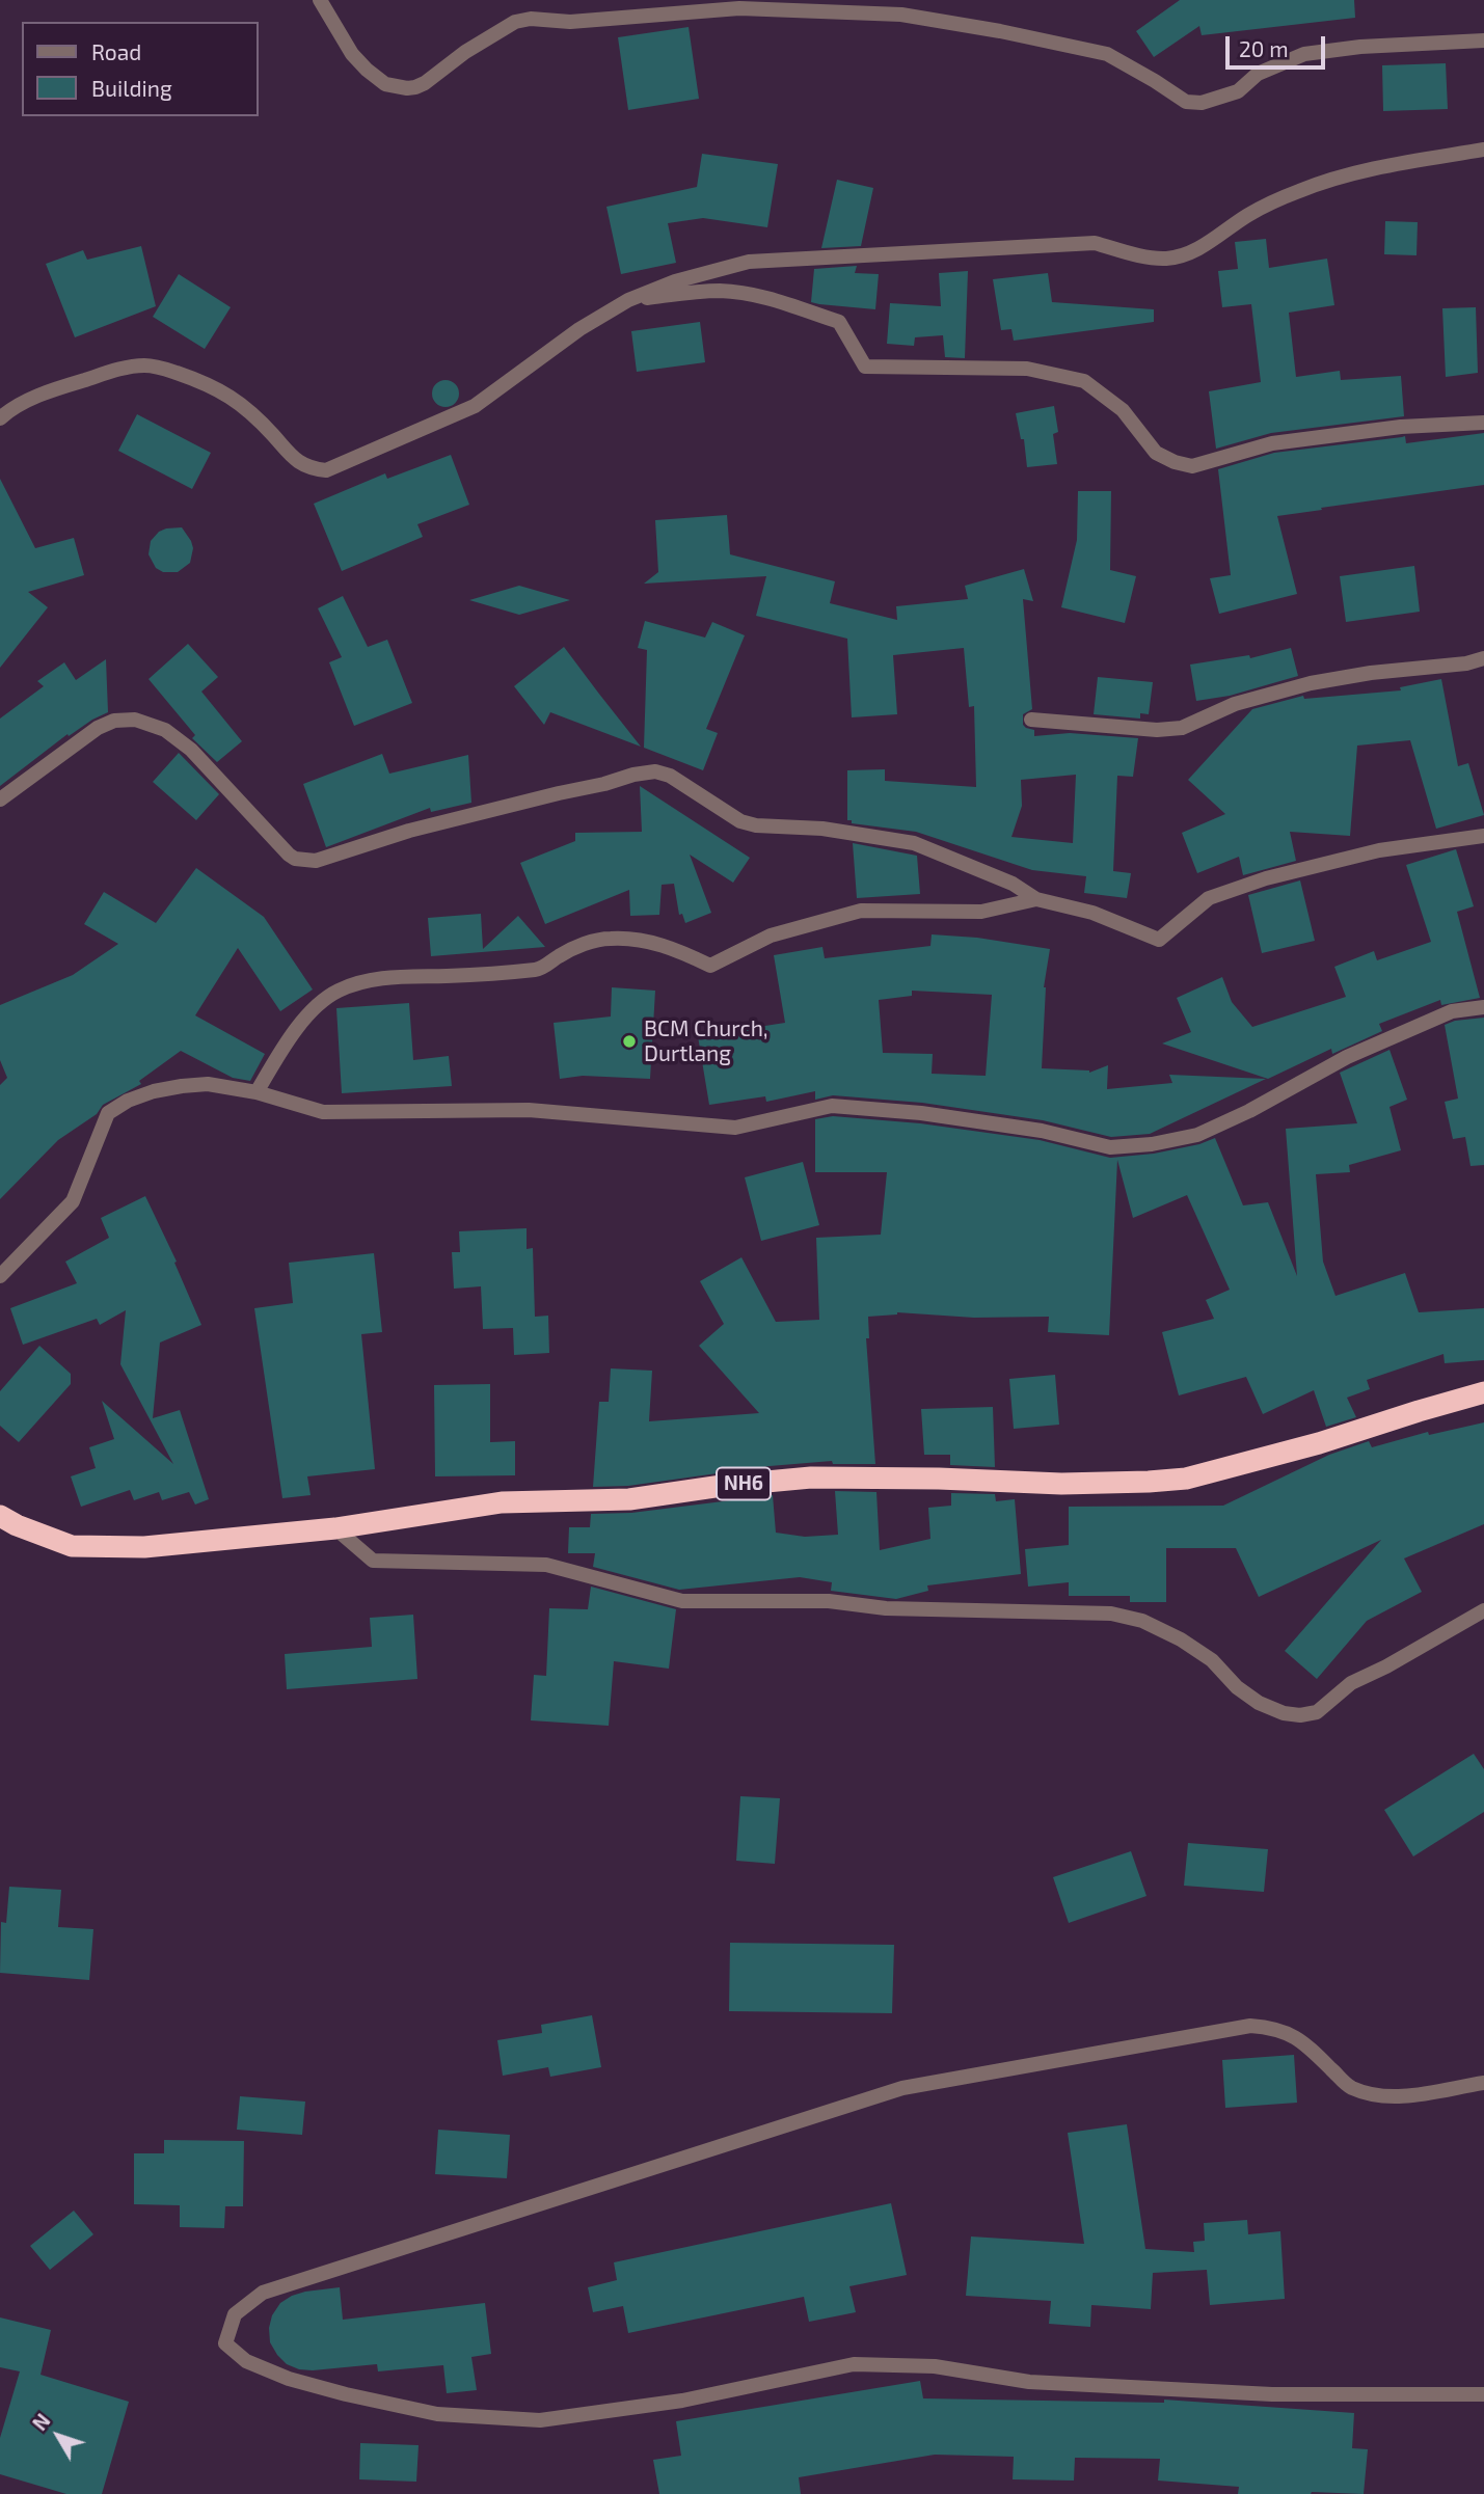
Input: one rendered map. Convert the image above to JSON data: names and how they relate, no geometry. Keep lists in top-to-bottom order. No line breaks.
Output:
{"streets":{"highway":["NH6"]},"places":["BCM Church, Durtlang"],"legend":["Road","Building"],"scale_bar":"20 m","north":"top left"}
